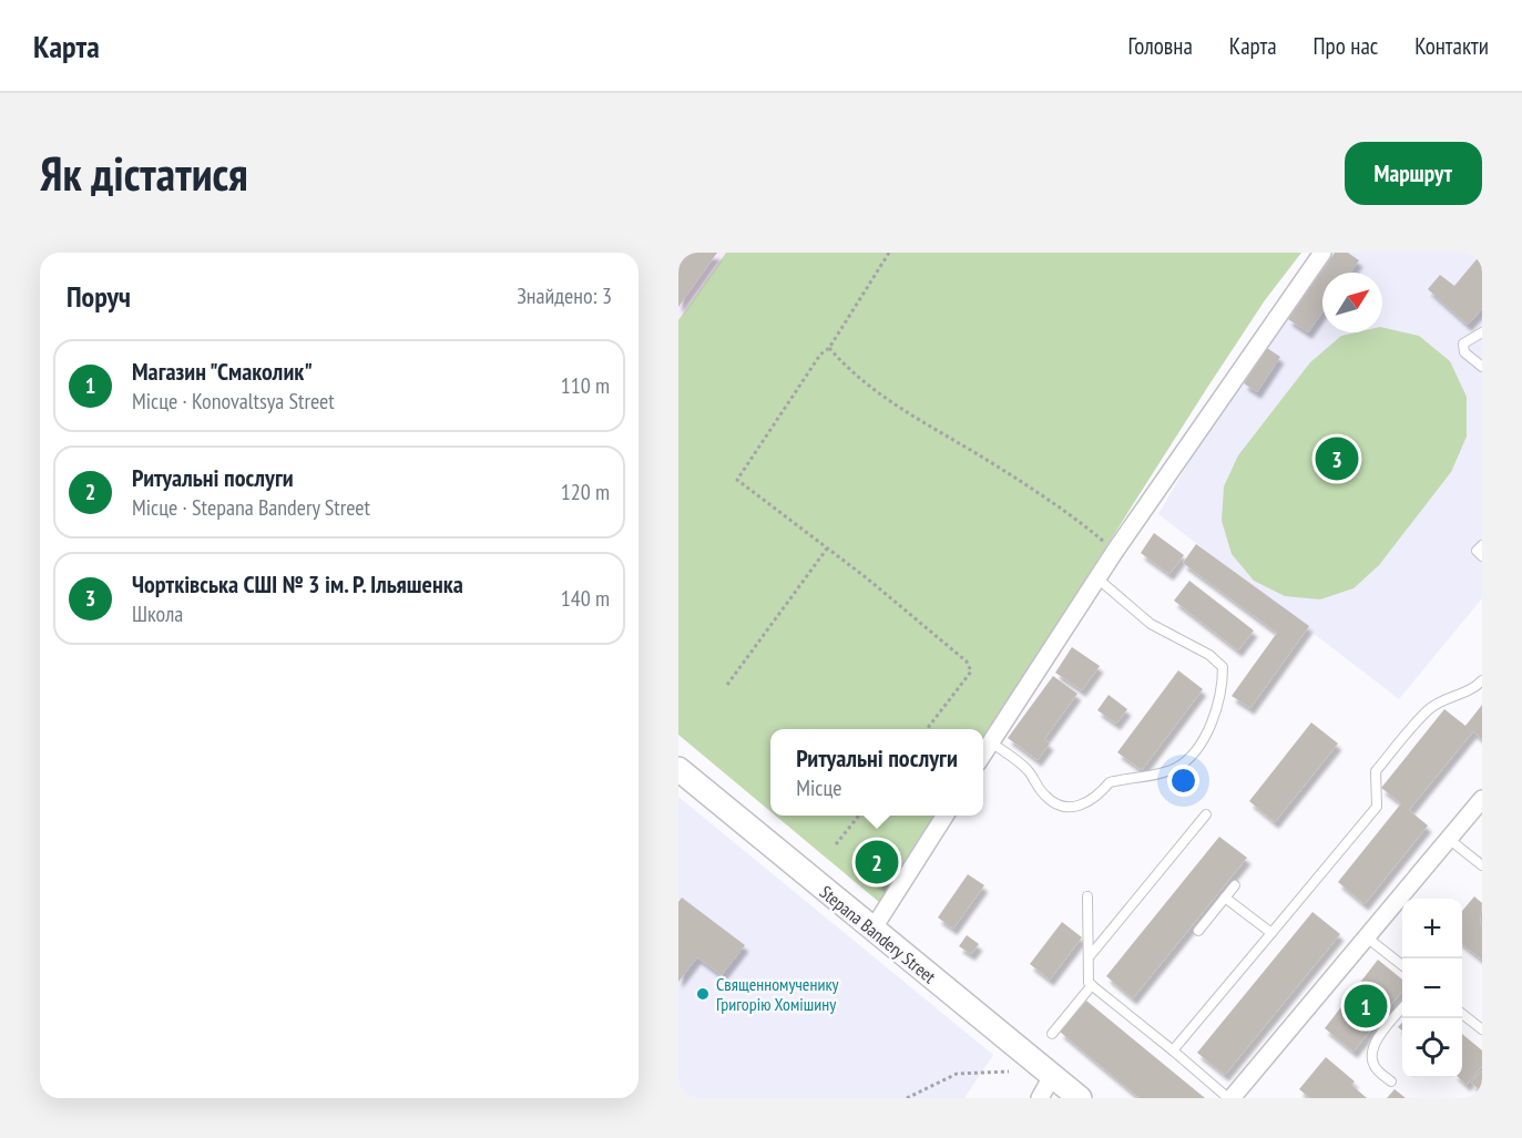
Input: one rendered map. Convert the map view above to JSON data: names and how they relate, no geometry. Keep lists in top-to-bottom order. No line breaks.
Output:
{"streets":{"street":["Stepana Bandery Street"]},"places":["Священномученику Григорію Хомішину"],"north":"top right","page":{"header":"Карта","nav":["Головна","Карта","Про нас","Контакти"],"buttons":"Маршрут","title":"Як дістатися","heading":["Поруч","Знайдено: 3"],"list":[{"mark":"1","name":"Магазин \"Смаколик\"","note":"Місце · Konovaltsya Street","value":"110 m"},{"mark":"2","name":"Ритуальні послуги","note":"Місце · Stepana Bandery Street","value":"120 m"},{"mark":"3","name":"Чортківська СШІ № 3 ім. Р. Ільяшенка","note":"Школа","value":"140 m"}],"pins":["3","2","1"],"popup":["Ритуальні послуги","Місце"],"map_buttons":["+","−"]}}
